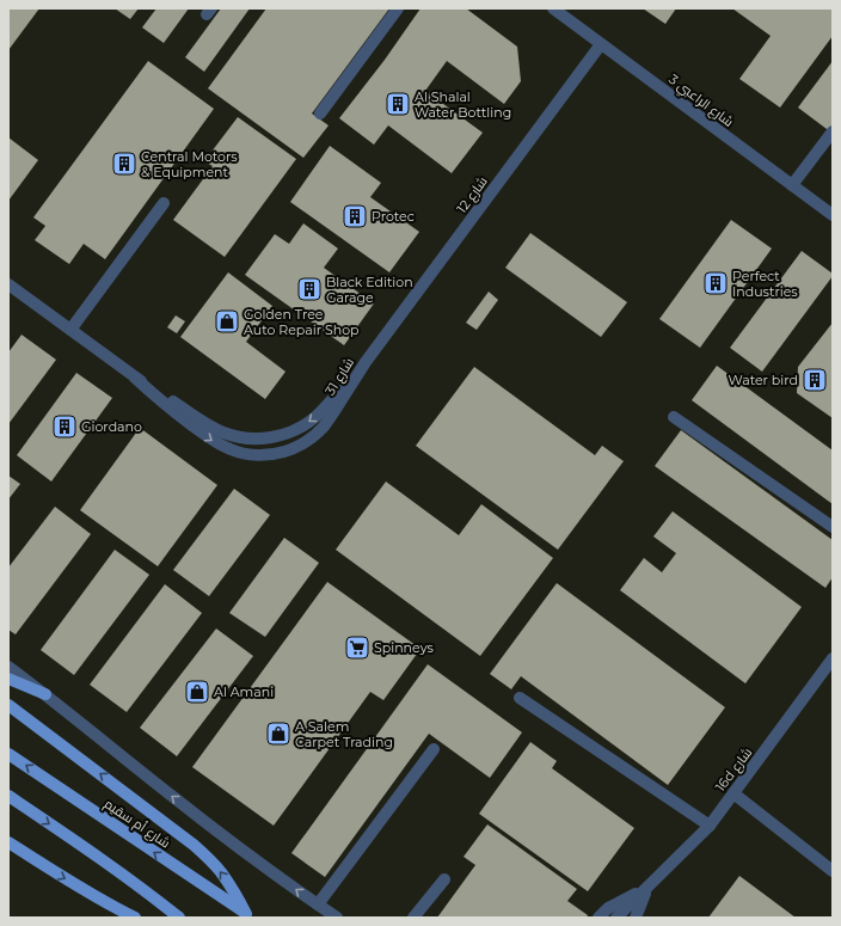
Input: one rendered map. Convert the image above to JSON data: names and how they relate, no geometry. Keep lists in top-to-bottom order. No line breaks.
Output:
{"streets":{"main road":["شارع أم سقيم"],"street":["شارع الراعبي 3","شارع 12","شارع 31","16d شارع"]},"crossings":[["شارع الراعبي 3","شارع 12"],["شارع 12","شارع 31"]],"places":{"building":["Al Shalal Water Bottling","Central Motors & Equipment","Protec","Perfect Industries","Black Edition Garage","Water bird","Giordano"],"shop":["Golden Tree Auto Repair Shop","Al Amani","A Salem Carpet Trading"],"supermarket":["Spinneys"]}}
